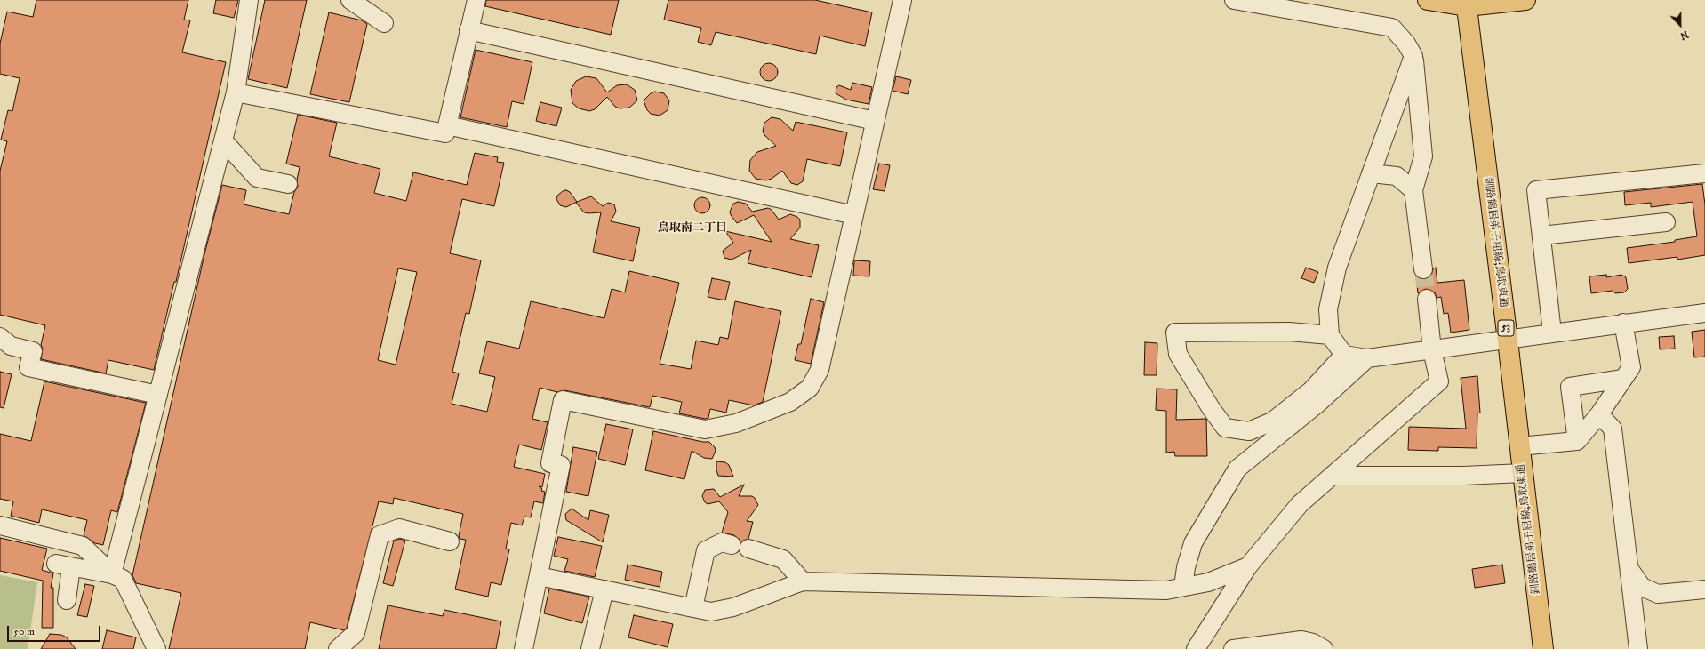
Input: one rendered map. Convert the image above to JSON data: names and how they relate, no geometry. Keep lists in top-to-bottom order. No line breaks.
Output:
{"streets":{"main road":["釧路鶴居弟子屈線;鳥取東通","53"]},"districts":["鳥取南二丁目"],"scale_bar":"50 m","north":"bottom"}
